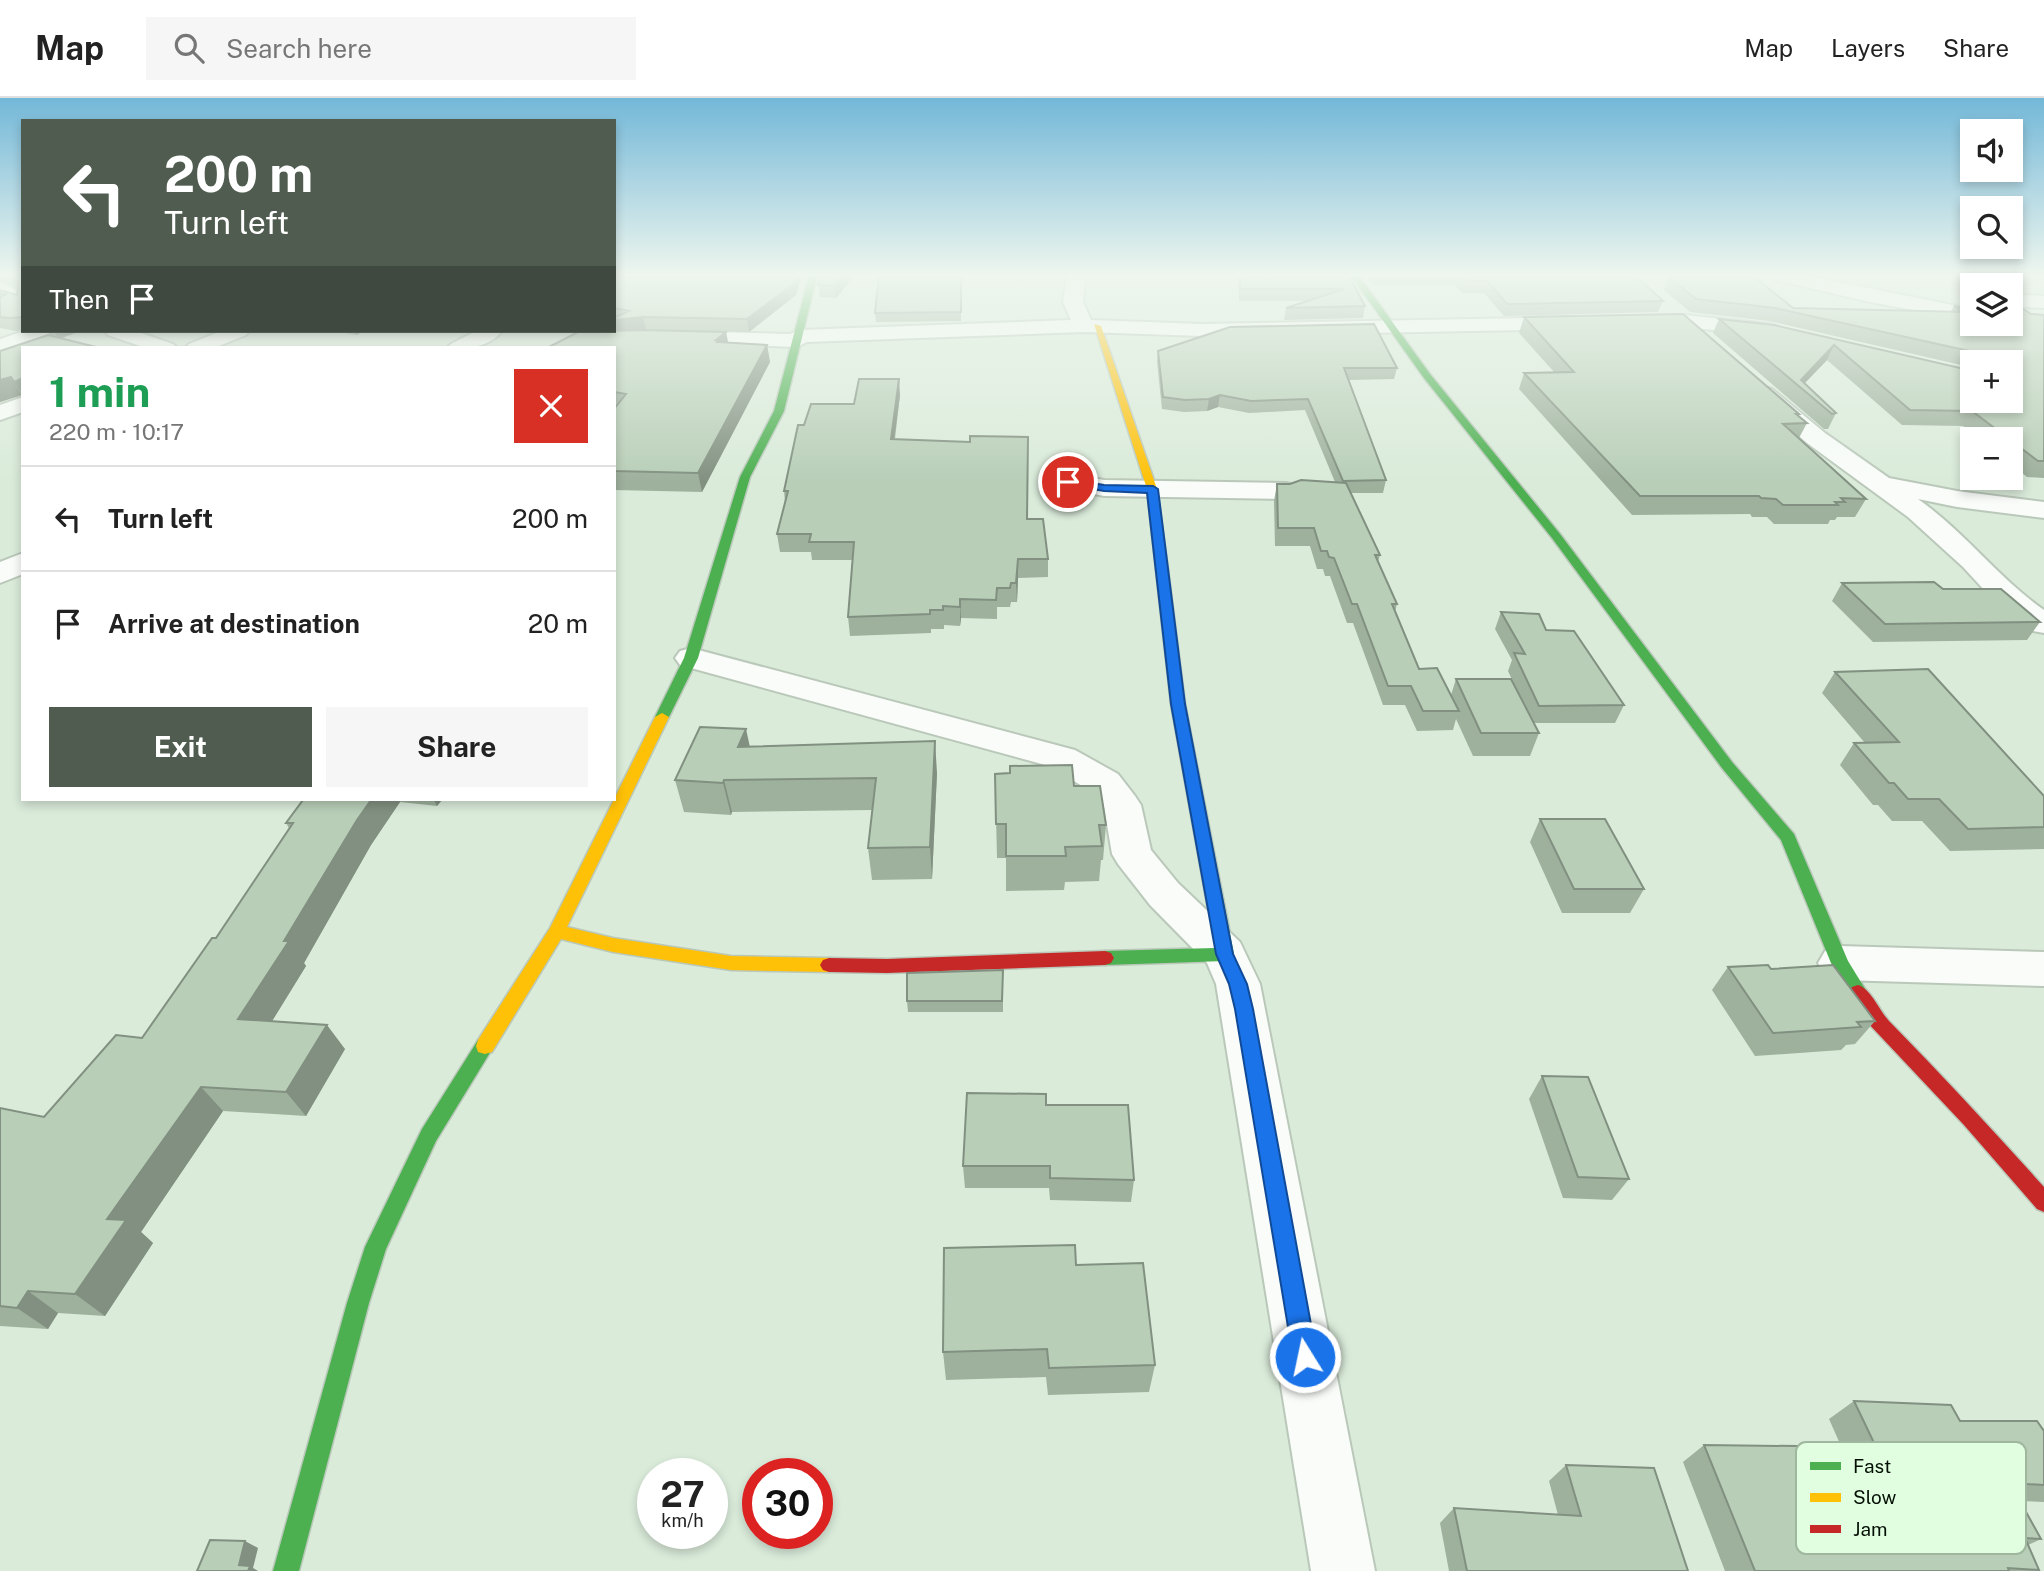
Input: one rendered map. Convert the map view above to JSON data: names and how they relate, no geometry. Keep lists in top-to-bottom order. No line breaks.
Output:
{"legend":["Fast","Slow","Jam"],"page":{"header":"Map","search":"Search here","nav":["Map","Layers","Share"],"map_buttons":["+","−"],"turn":["200 m","Turn left"],"then":"Then","heading":["1 min","220 m · 10:17"],"list":[{"name":"Turn left","value":"200 m"},{"name":"Arrive at destination","value":"20 m"}],"buttons":["Exit","Share"],"speed":"27 km/h","limit":"30"}}
